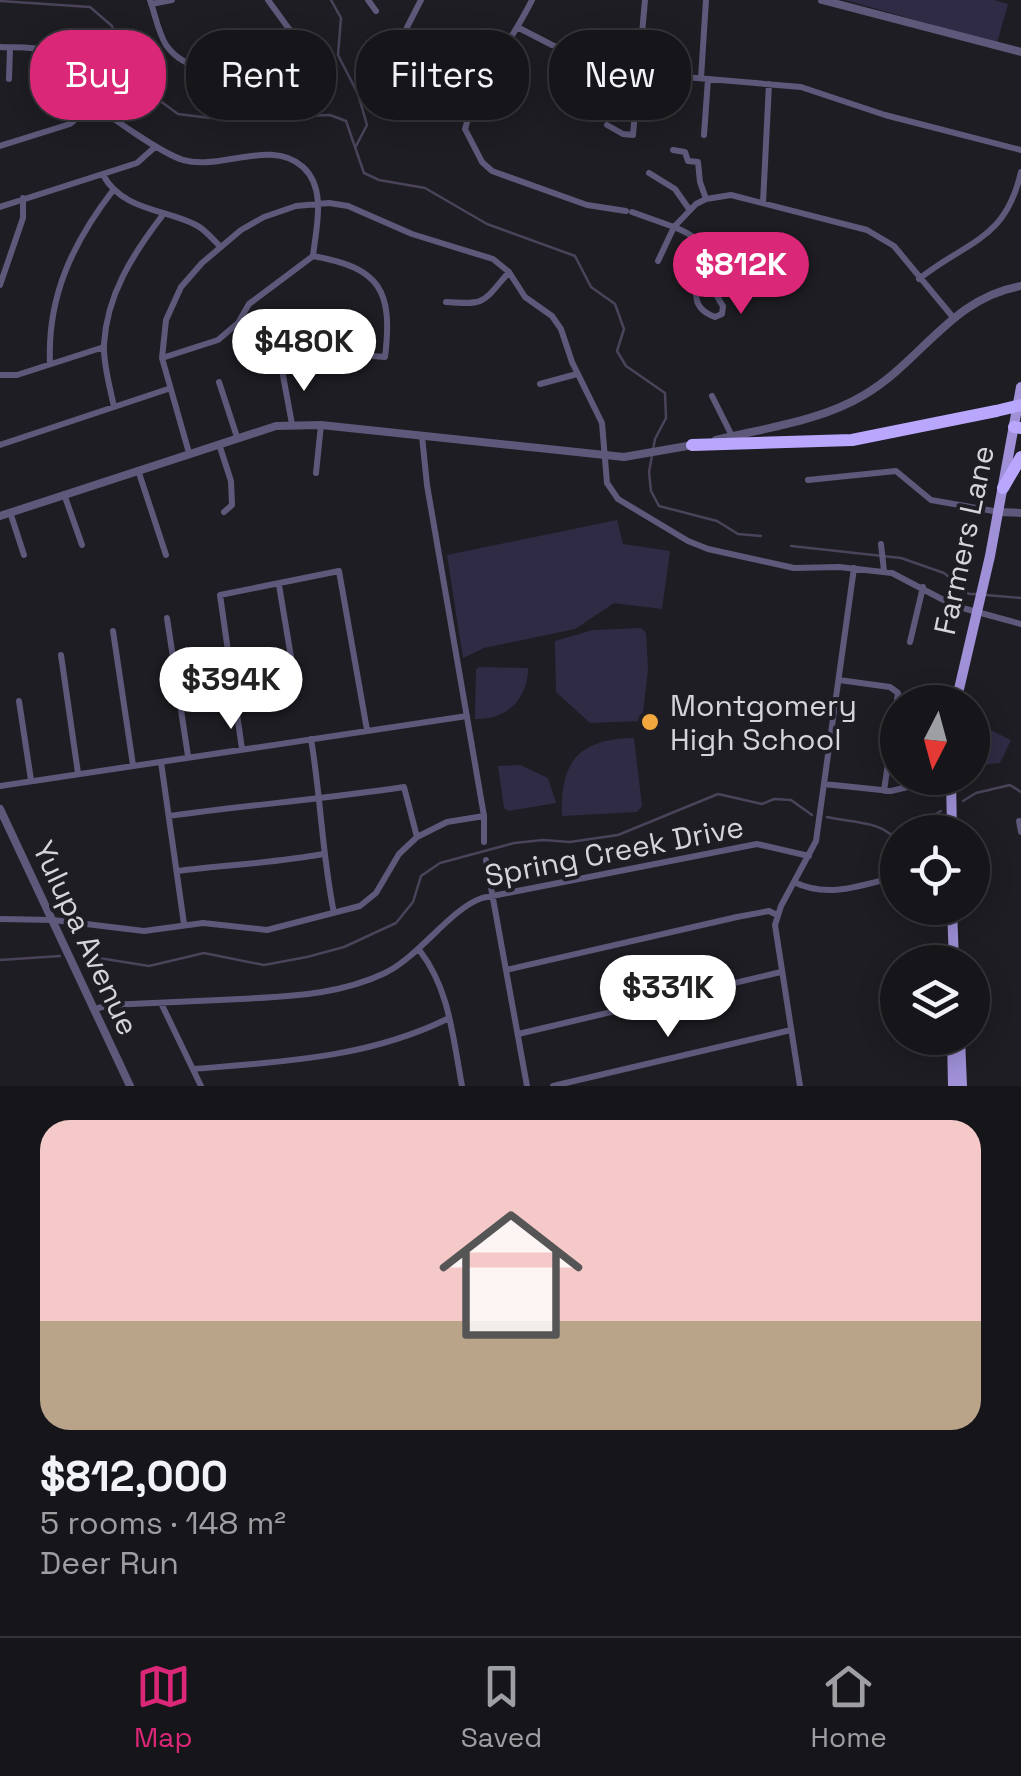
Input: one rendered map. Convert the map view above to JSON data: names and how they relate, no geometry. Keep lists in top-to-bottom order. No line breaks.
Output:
{"streets":{"main road":["Farmers Lane"],"street":["Spring Creek Drive","Yulupa Avenue"]},"crossings":[["Spring Creek Drive","Yulupa Avenue"]],"places":["Montgomery High School"],"north":"bottom","page":{"chip":["Buy","Rent","Filters","New"],"price":["$812K","$480K","$394K","$331K"],"list":[{"name":"$812,000","note":"5 rooms · 148 m² · Deer Run"}],"tabs":["Map","Saved","Home"]}}
